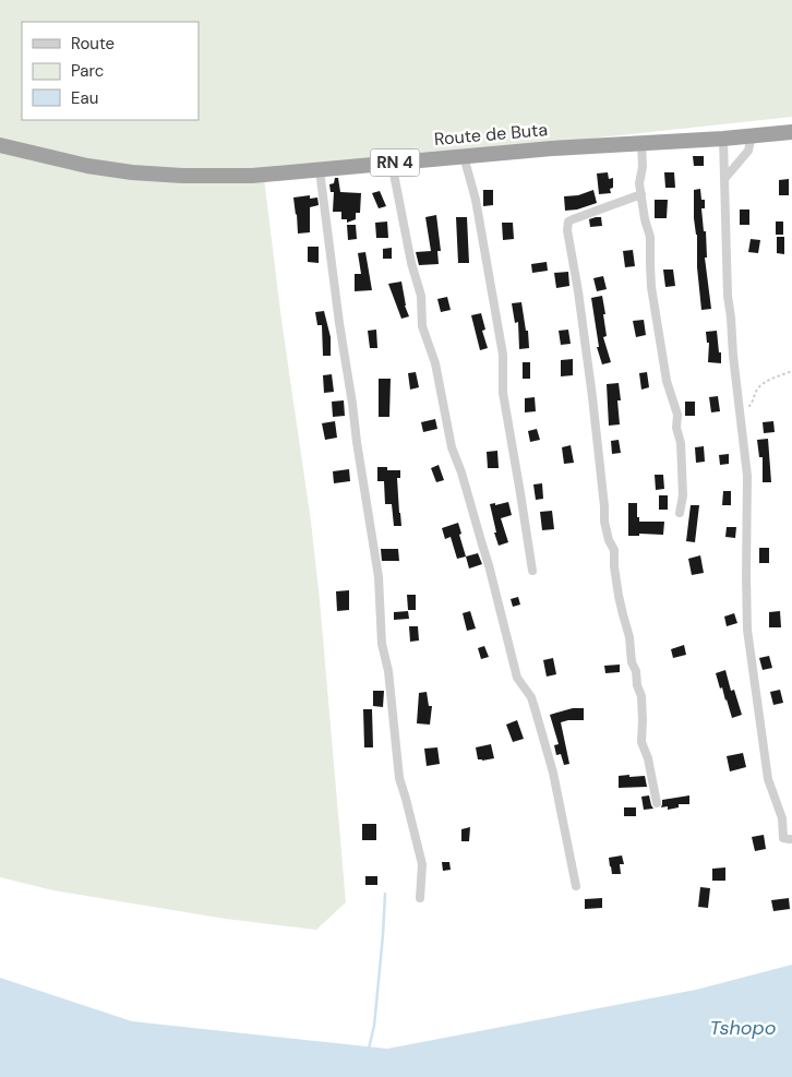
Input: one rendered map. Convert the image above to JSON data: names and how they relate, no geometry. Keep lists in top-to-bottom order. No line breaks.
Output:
{"streets":{"highway":["Route de Buta","RN 4"]},"water":["Tshopo"],"legend":["Route","Parc","Eau"]}
